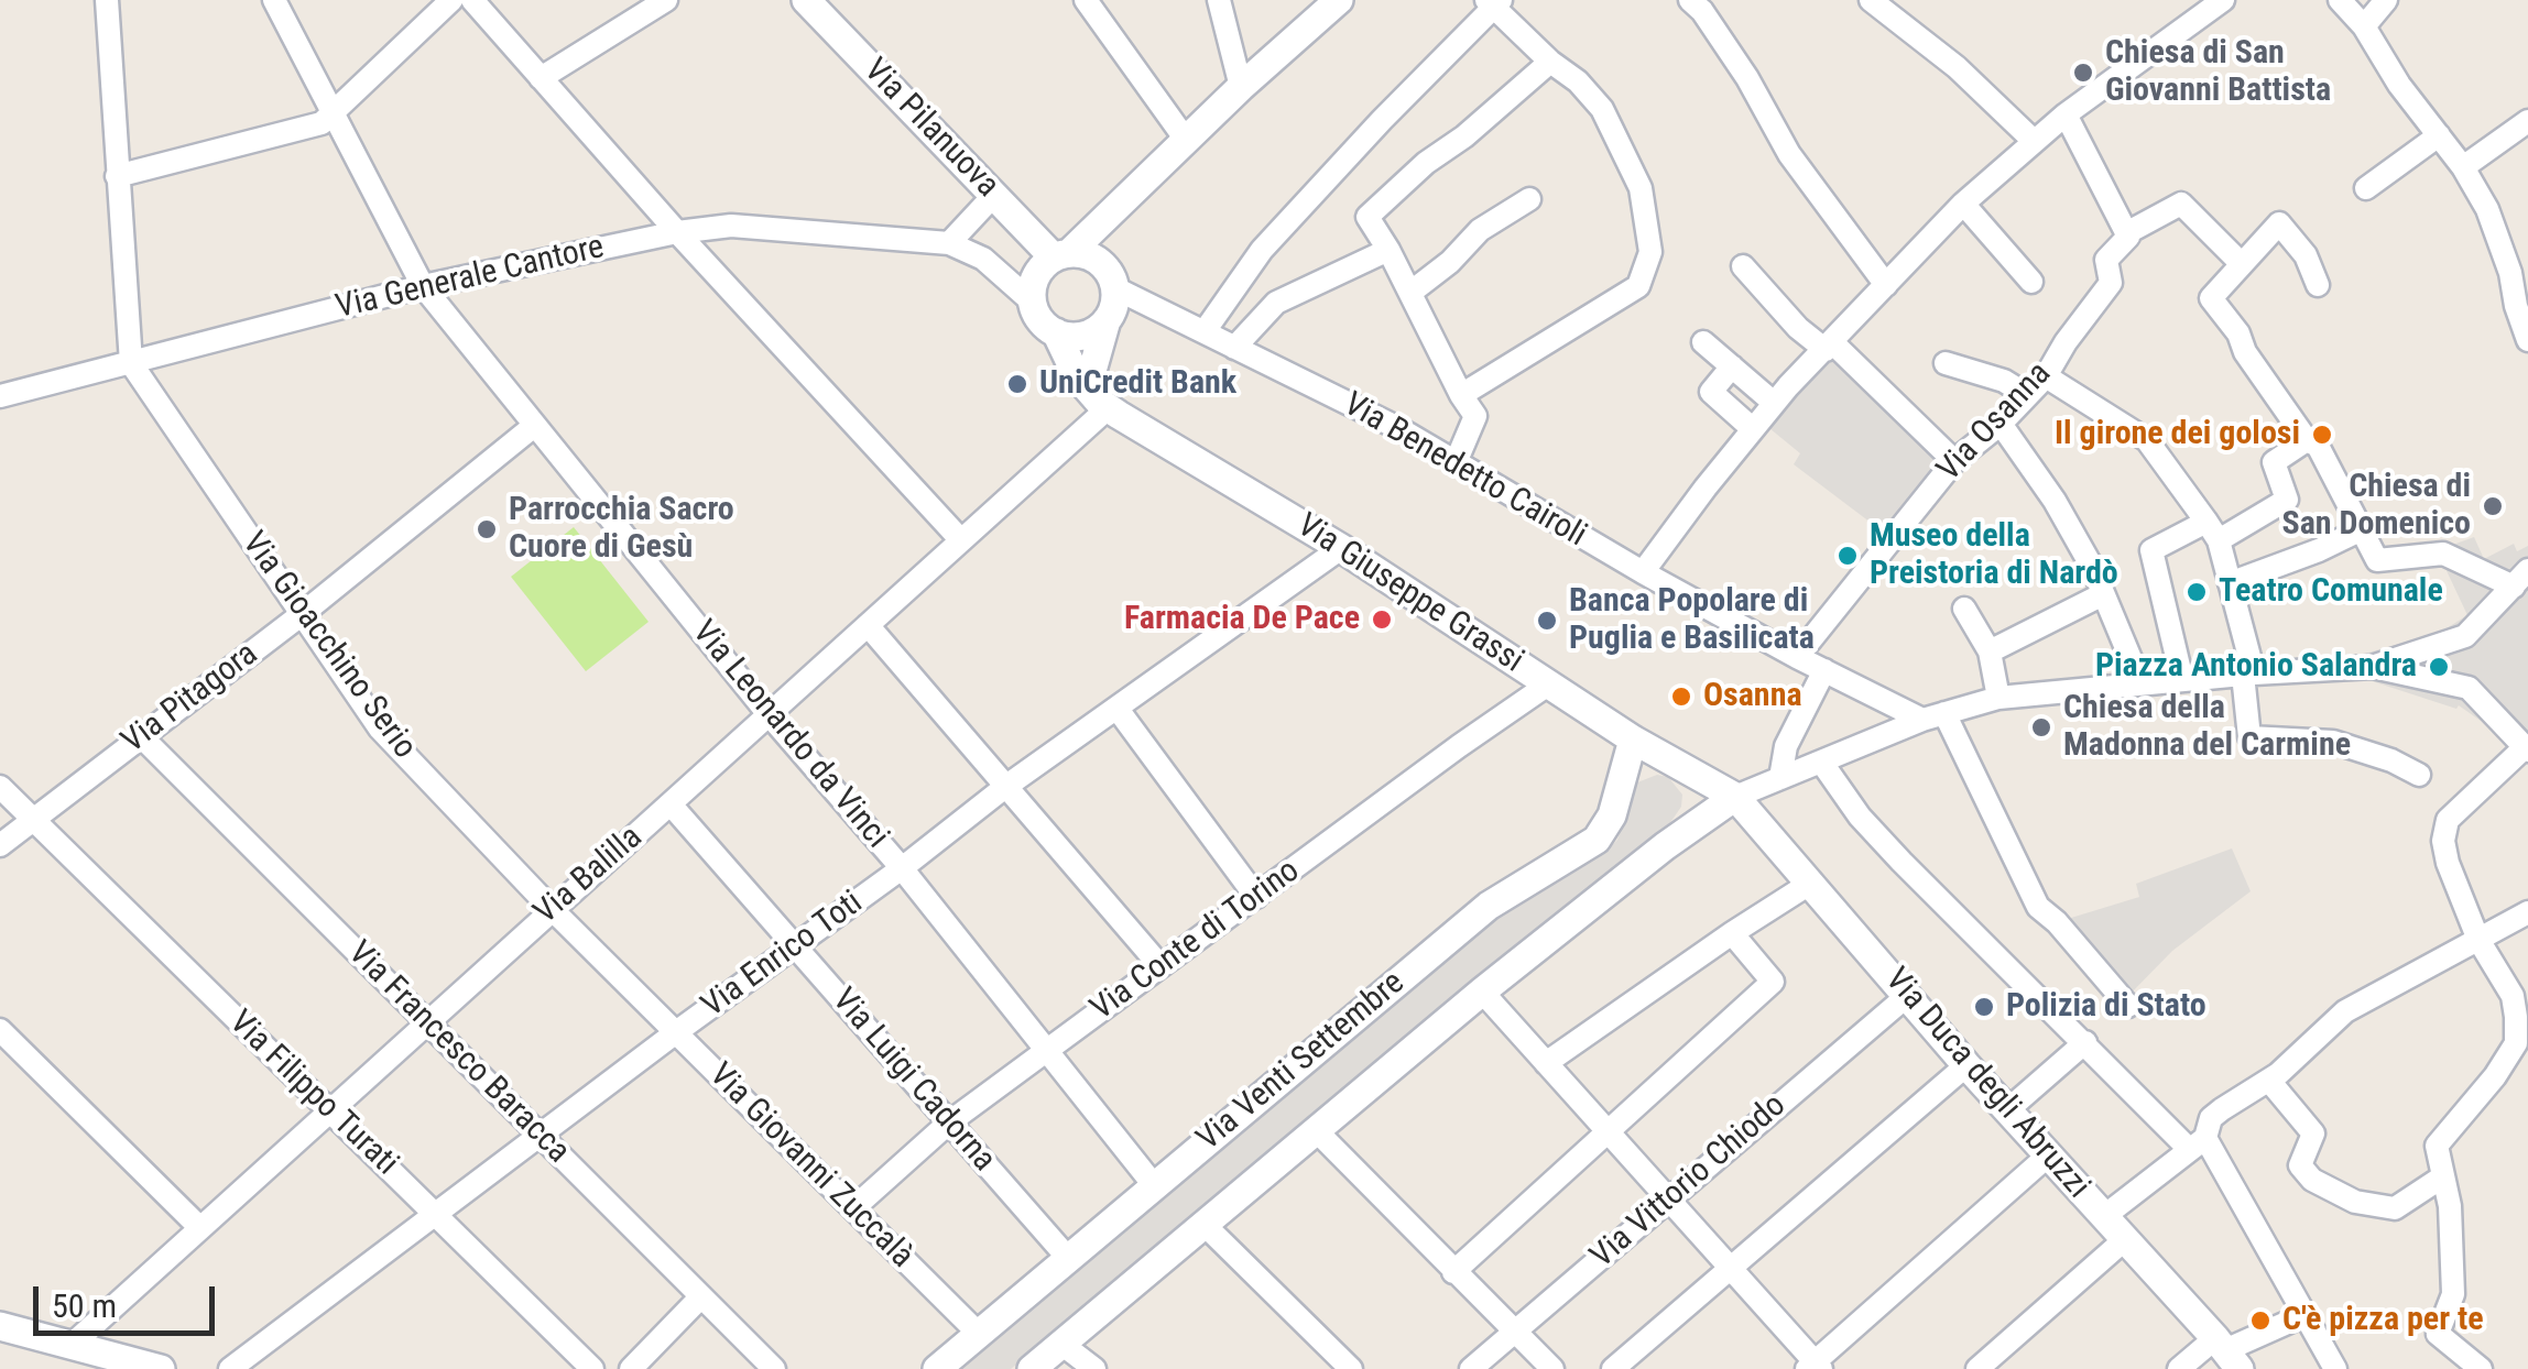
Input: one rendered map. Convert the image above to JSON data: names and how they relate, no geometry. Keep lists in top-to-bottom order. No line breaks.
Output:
{"streets":{"street":["Via Pilanuova","Via Generale Cantore","Via Osanna","Via Benedetto Cairoli","Via Giuseppe Grassi","Via Gioacchino Serio","Via Pitagora","Via Leonardo da Vinci","Via Balilla","Via Conte di Torino","Via Enrico Toti","Via Francesco Baracca","Via Venti Settembre","Via Luigi Cadorna","Via Duca degli Abruzzi","Via Filippo Turati","Via Giovanni Zuccalà","Via Vittorio Chiodo"]},"crossings":[["Via Pilanuova","Via Benedetto Cairoli"],["Via Pilanuova","Via Giuseppe Grassi"],["Via Generale Cantore","Via Gioacchino Serio"],["Via Generale Cantore","Via Leonardo da Vinci"],["Via Osanna","Via Benedetto Cairoli"],["Via Benedetto Cairoli","Via Giuseppe Grassi"],["Via Giuseppe Grassi","Via Balilla"],["Via Giuseppe Grassi","Via Conte di Torino"],["Via Giuseppe Grassi","Via Enrico Toti"],["Via Giuseppe Grassi","Via Venti Settembre"],["Via Giuseppe Grassi","Via Duca degli Abruzzi"],["Via Gioacchino Serio","Via Pitagora"],["Via Gioacchino Serio","Via Balilla"],["Via Gioacchino Serio","Via Giovanni Zuccalà"],["Via Pitagora","Via Leonardo da Vinci"],["Via Pitagora","Via Francesco Baracca"],["Via Pitagora","Via Filippo Turati"],["Via Leonardo da Vinci","Via Balilla"],["Via Leonardo da Vinci","Via Conte di Torino"],["Via Leonardo da Vinci","Via Enrico Toti"],["Via Leonardo da Vinci","Via Venti Settembre"],["Via Balilla","Via Francesco Baracca"],["Via Balilla","Via Luigi Cadorna"],["Via Balilla","Via Filippo Turati"],["Via Balilla","Via Giovanni Zuccalà"],["Via Conte di Torino","Via Luigi Cadorna"],["Via Conte di Torino","Via Giovanni Zuccalà"],["Via Enrico Toti","Via Francesco Baracca"],["Via Enrico Toti","Via Luigi Cadorna"],["Via Enrico Toti","Via Filippo Turati"],["Via Enrico Toti","Via Giovanni Zuccalà"],["Via Venti Settembre","Via Luigi Cadorna"],["Via Venti Settembre","Via Duca degli Abruzzi"],["Via Venti Settembre","Via Giovanni Zuccalà"],["Via Duca degli Abruzzi","Via Vittorio Chiodo"]],"places":["Chiesa di San Giovanni Battista","UniCredit Bank","Il girone dei golosi","Chiesa di San Domenico","Parrocchia Sacro Cuore di Gesù","Museo della Preistoria di Nardò","Teatro Comunale","Farmacia De Pace","Banca Popolare di Puglia e Basilicata","Piazza Antonio Salandra","Osanna","Chiesa della Madonna del Carmine","Polizia di Stato","C'è pizza per te"],"scale_bar":"50 m"}
